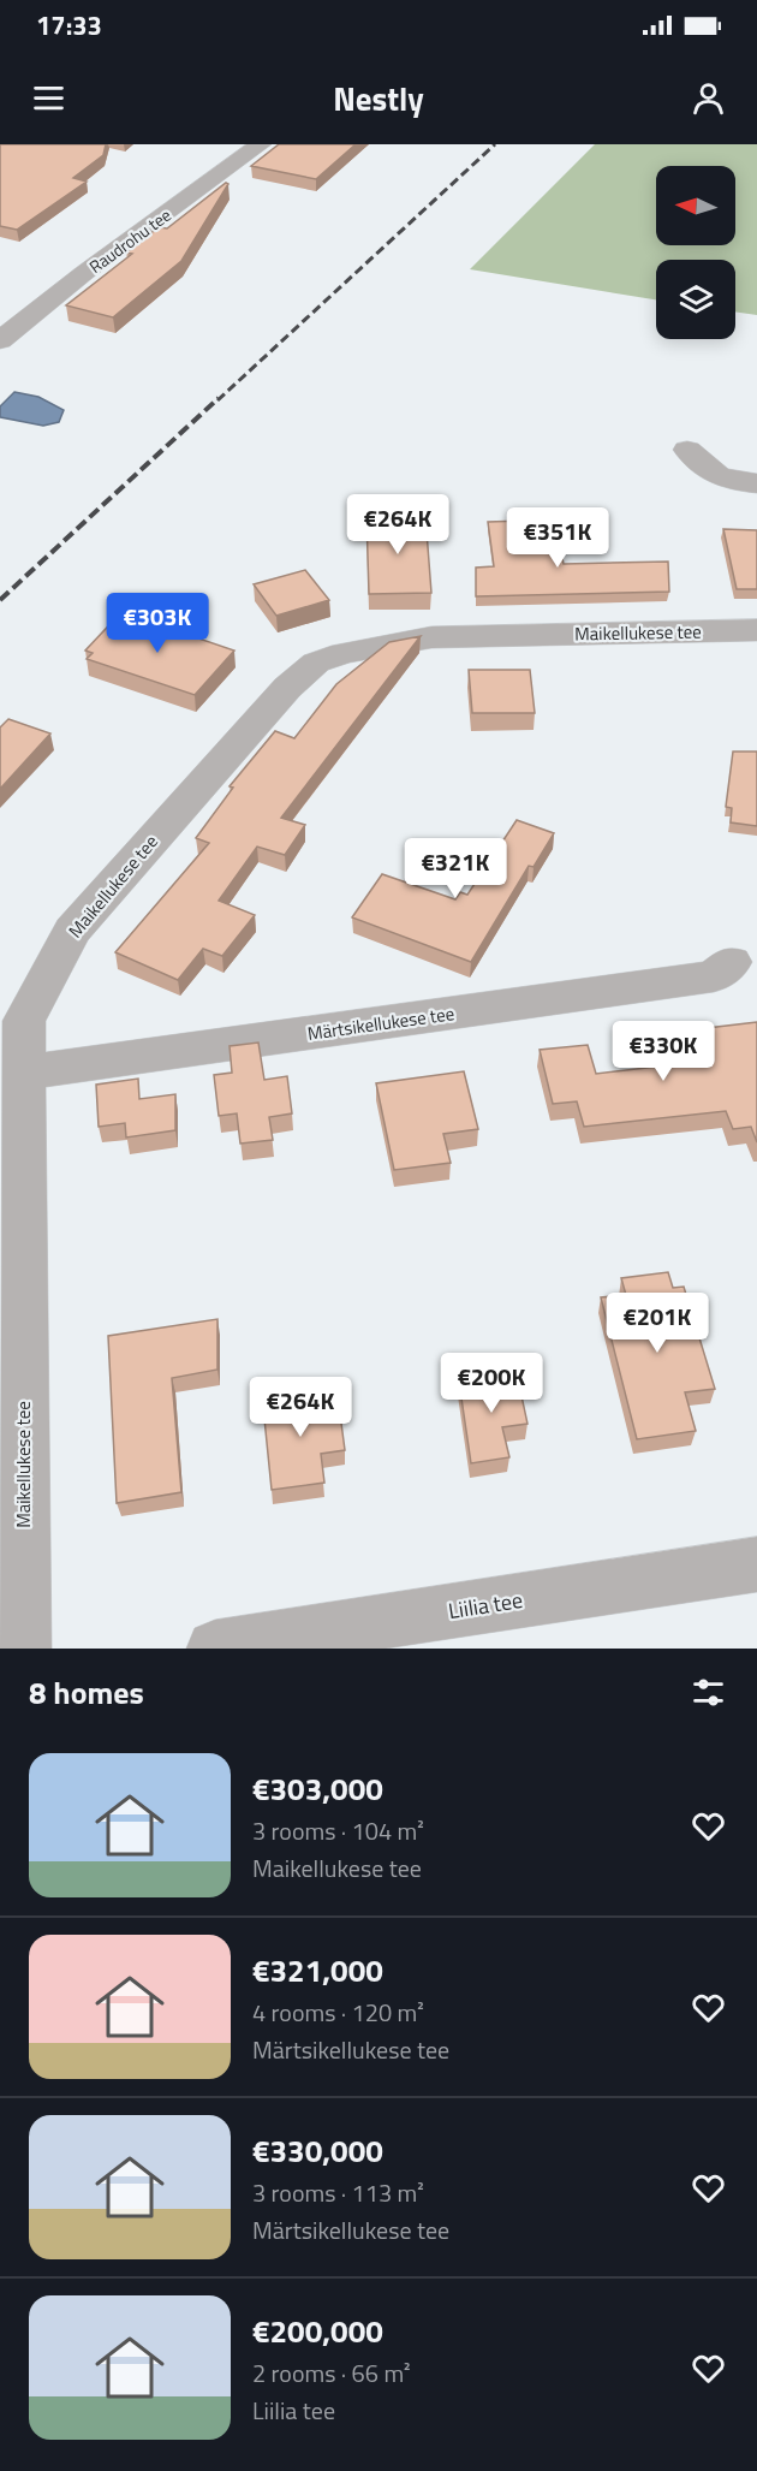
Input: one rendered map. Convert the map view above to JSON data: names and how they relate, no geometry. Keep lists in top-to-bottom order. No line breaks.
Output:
{"streets":{"street":["Raudrohu tee","Maikellukese tee","Märtsikellukese tee","Liilia tee"]},"crossings":[["Maikellukese tee","Märtsikellukese tee"]],"north":"left","page":{"status":"17:33","header":"Nestly","price":["€264K","€351K","€303K","€321K","€330K","€201K","€200K","€264K"],"heading":"8 homes","list":[{"name":"€303,000","note":"3 rooms · 104 m² · Maikellukese tee"},{"name":"€321,000","note":"4 rooms · 120 m² · Märtsikellukese tee"},{"name":"€330,000","note":"3 rooms · 113 m² · Märtsikellukese tee"},{"name":"€200,000","note":"2 rooms · 66 m² · Liilia tee"}]}}
